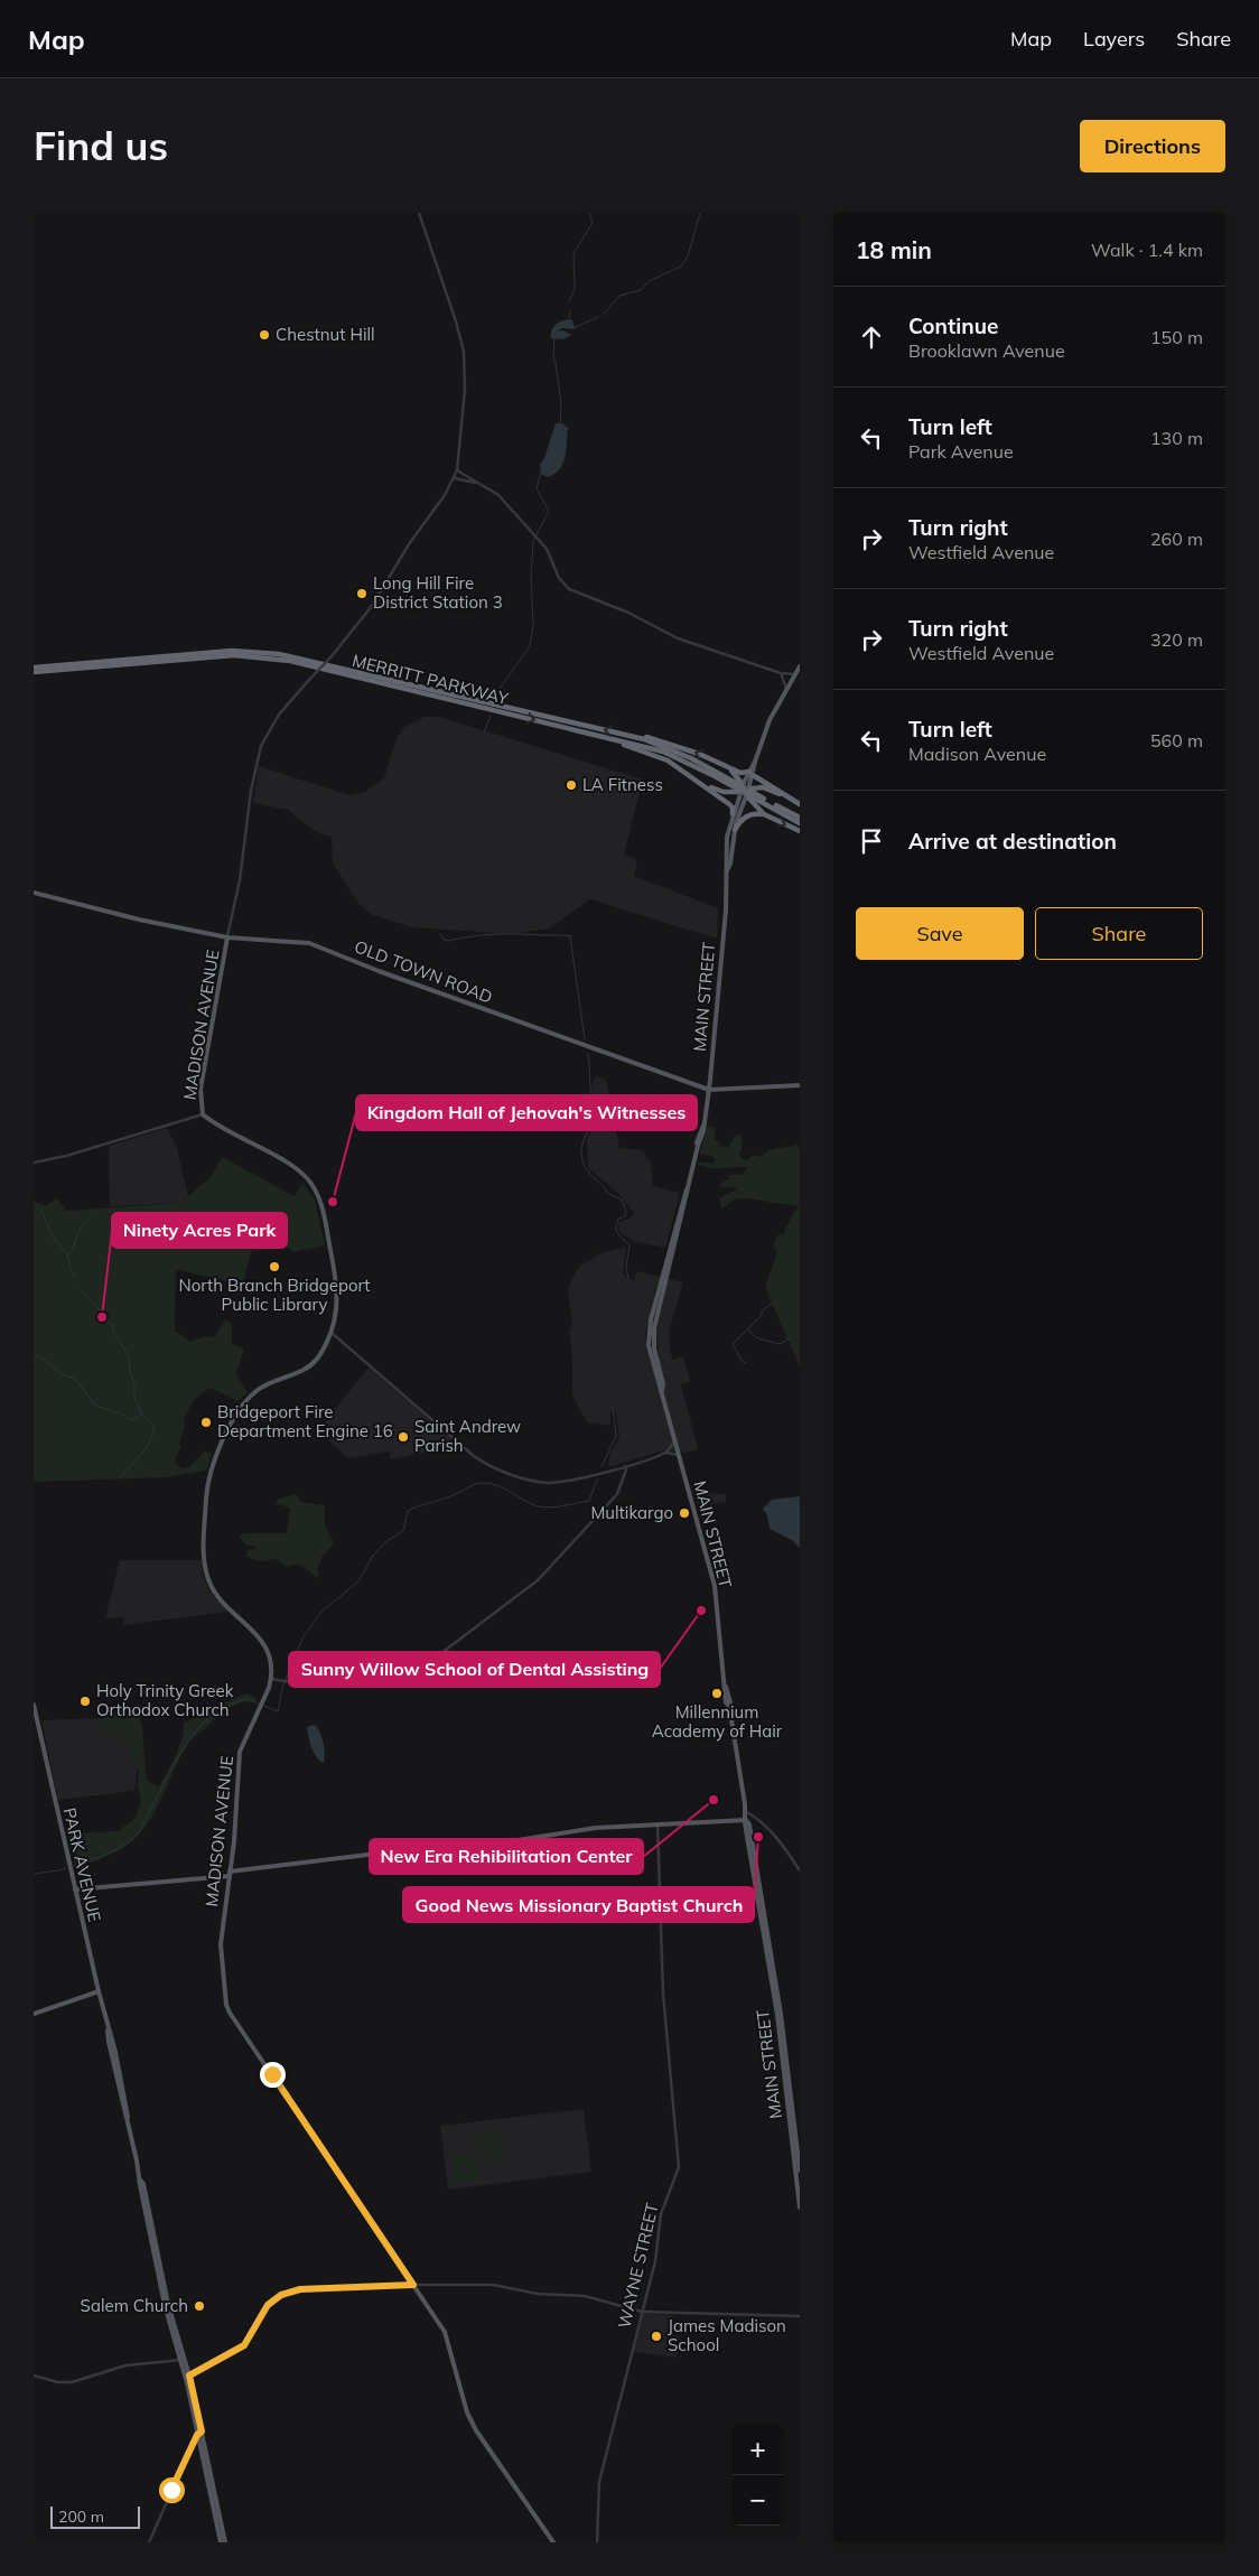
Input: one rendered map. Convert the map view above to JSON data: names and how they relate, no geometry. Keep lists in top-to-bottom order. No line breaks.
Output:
{"streets":{"highway":["MERRITT PARKWAY"],"main road":["OLD TOWN ROAD","MAIN STREET","MADISON AVENUE","PARK AVENUE"],"street":["WAYNE STREET"]},"crossings":[["OLD TOWN ROAD","MAIN STREET"],["OLD TOWN ROAD","MADISON AVENUE"]],"places":["Chestnut Hill","Long Hill Fire District Station 3","LA Fitness","Kingdom Hall of Jehovah's Witnesses","North Branch Bridgeport Public Library","Ninety Acres Park","Bridgeport Fire Department Engine 16","Saint Andrew Parish","Multikargo","Sunny Willow School of Dental Assisting","Millennium Academy of Hair","Holy Trinity Greek Orthodox Church","New Era Rehibilitation Center","Good News Missionary Baptist Church","Salem Church","James Madison School"],"scale_bar":"200 m","page":{"header":"Map","nav":["Map","Layers","Share"],"buttons":["Directions",["Save","Share"]],"title":"Find us","heading":["18 min","Walk · 1.4 km"],"list":[["Continue","Brooklawn Avenue","150 m"],["Turn left","Park Avenue","130 m"],["Turn right","Westfield Avenue","260 m"],["Turn right","Westfield Avenue","320 m"],["Turn left","Madison Avenue","560 m"],"Arrive at destination"],"map_buttons":["+","−"],"scale":"200 m"}}
